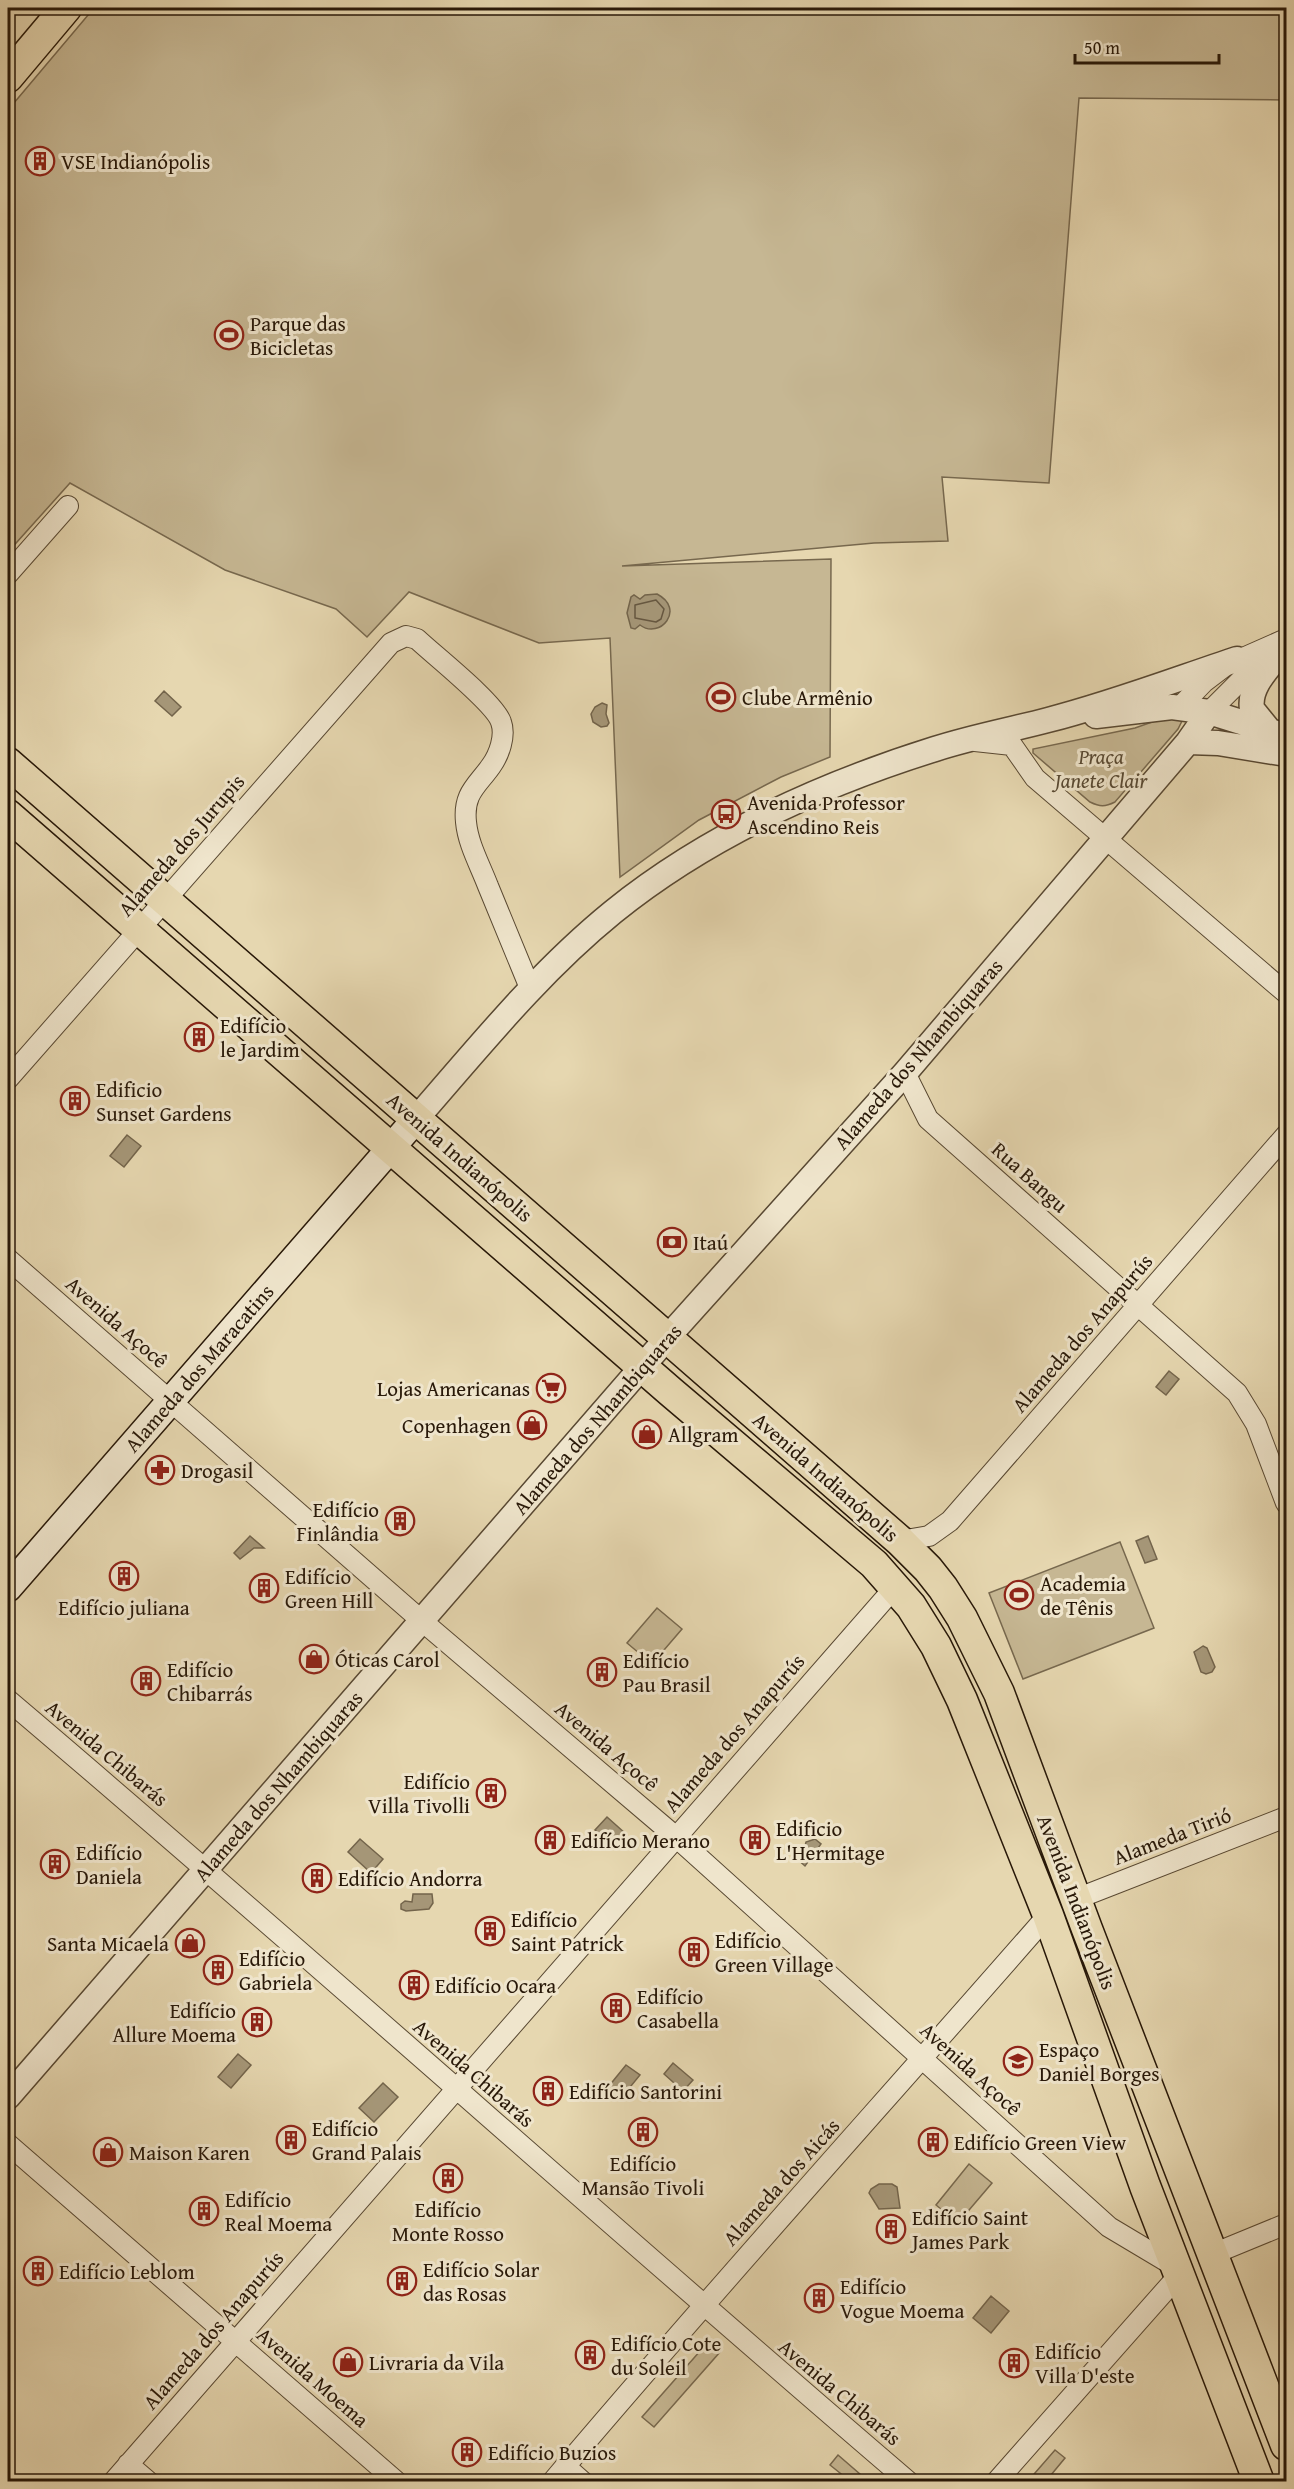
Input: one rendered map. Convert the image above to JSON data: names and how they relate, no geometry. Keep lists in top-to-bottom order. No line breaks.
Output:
{"streets":{"main road":["Avenida Indianópolis","Alameda dos Maracatins"],"street":["Alameda dos Jurupis","Alameda dos Nhambiquaras","Rua Bangu","Avenida Açocê","Alameda dos Anapurús","Avenida Chibarás","Alameda Tirió","Alameda dos Aicás","Avenida Moema"]},"crossings":[["Alameda dos Jurupis","Avenida Indianópolis"],["Alameda dos Nhambiquaras","Avenida Indianópolis"],["Alameda dos Nhambiquaras","Rua Bangu"],["Alameda dos Nhambiquaras","Avenida Açocê"],["Alameda dos Nhambiquaras","Avenida Chibarás"],["Avenida Indianópolis","Avenida Açocê"],["Avenida Indianópolis","Alameda dos Anapurús"],["Avenida Indianópolis","Alameda dos Maracatins"],["Avenida Indianópolis","Alameda Tirió"],["Avenida Indianópolis","Alameda dos Aicás"],["Rua Bangu","Alameda dos Anapurús"],["Avenida Açocê","Alameda dos Anapurús"],["Avenida Açocê","Alameda dos Maracatins"],["Avenida Açocê","Alameda dos Aicás"],["Alameda dos Anapurús","Avenida Chibarás"],["Alameda dos Anapurús","Avenida Moema"],["Avenida Chibarás","Alameda dos Aicás"]],"parks":["Praça Janete Clair"],"places":{"building":["VSE Indianópolis","Edifício le Jardim","Edificio Sunset Gardens","Edifício Finlândia","Edifício juliana","Edifício Green Hill","Edifício Pau Brasil","Edifício Chibarrás","Edifício Villa Tivolli","Edifício Merano","Edificio L'Hermitage","Edifício Daniela","Edifício Andorra","Edifício Saint Patrick","Edifício Green Village","Edifício Gabriela","Edifício Ocara","Edifício Casabella","Edifício Allure Moema","Edifício Santorini","Edifício Mansão Tivoli","Edifício Grand Palais","Edifício Green View","Edifício Monte Rosso","Edifício Real Moema","Edifício Saint James Park","Edifício Leblom","Edifício Solar das Rosas","Edifício Vogue Moema","Edifício Cote du Soleil","Edifício Villa D'este","Edifício Buzios"],"sports":["Parque das Bicicletas","Clube Armênio","Academia de Tênis"],"bus stop":["Avenida Professor Ascendino Reis"],"bank":["Itaú"],"supermarket":["Lojas Americanas"],"shop":["Copenhagen","Allgram","Óticas Carol","Santa Micaela","Maison Karen","Livraria da Vila"],"pharmacy":["Drogasil"],"school or university":["Espaço Daniel Borges"]},"scale_bar":"50 m"}
